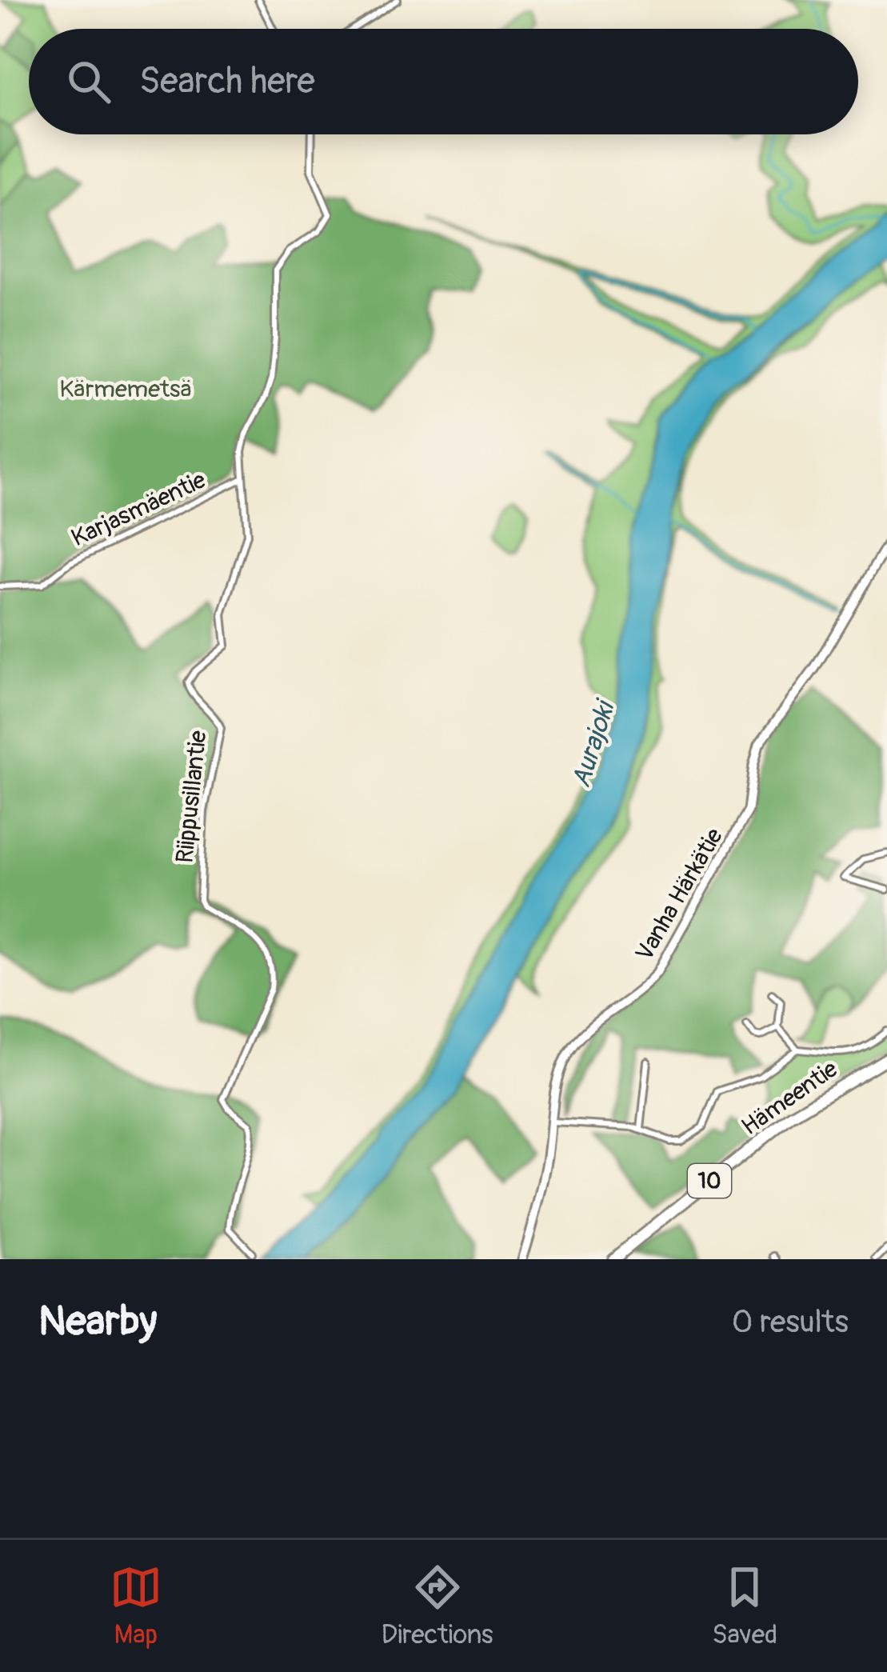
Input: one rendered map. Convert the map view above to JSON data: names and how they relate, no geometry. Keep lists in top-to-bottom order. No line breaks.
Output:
{"streets":{"highway":["Hämeentie","10"],"street":["Karjasmäentie","Riippusillantie","Vanha Härkätie"]},"crossings":[["Karjasmäentie","Riippusillantie"]],"water":["Aurajoki"],"parks":["Kärmemetsä"],"page":{"search":"Search here","heading":["Nearby","0 results"],"nav":["Map","Directions","Saved"]}}
